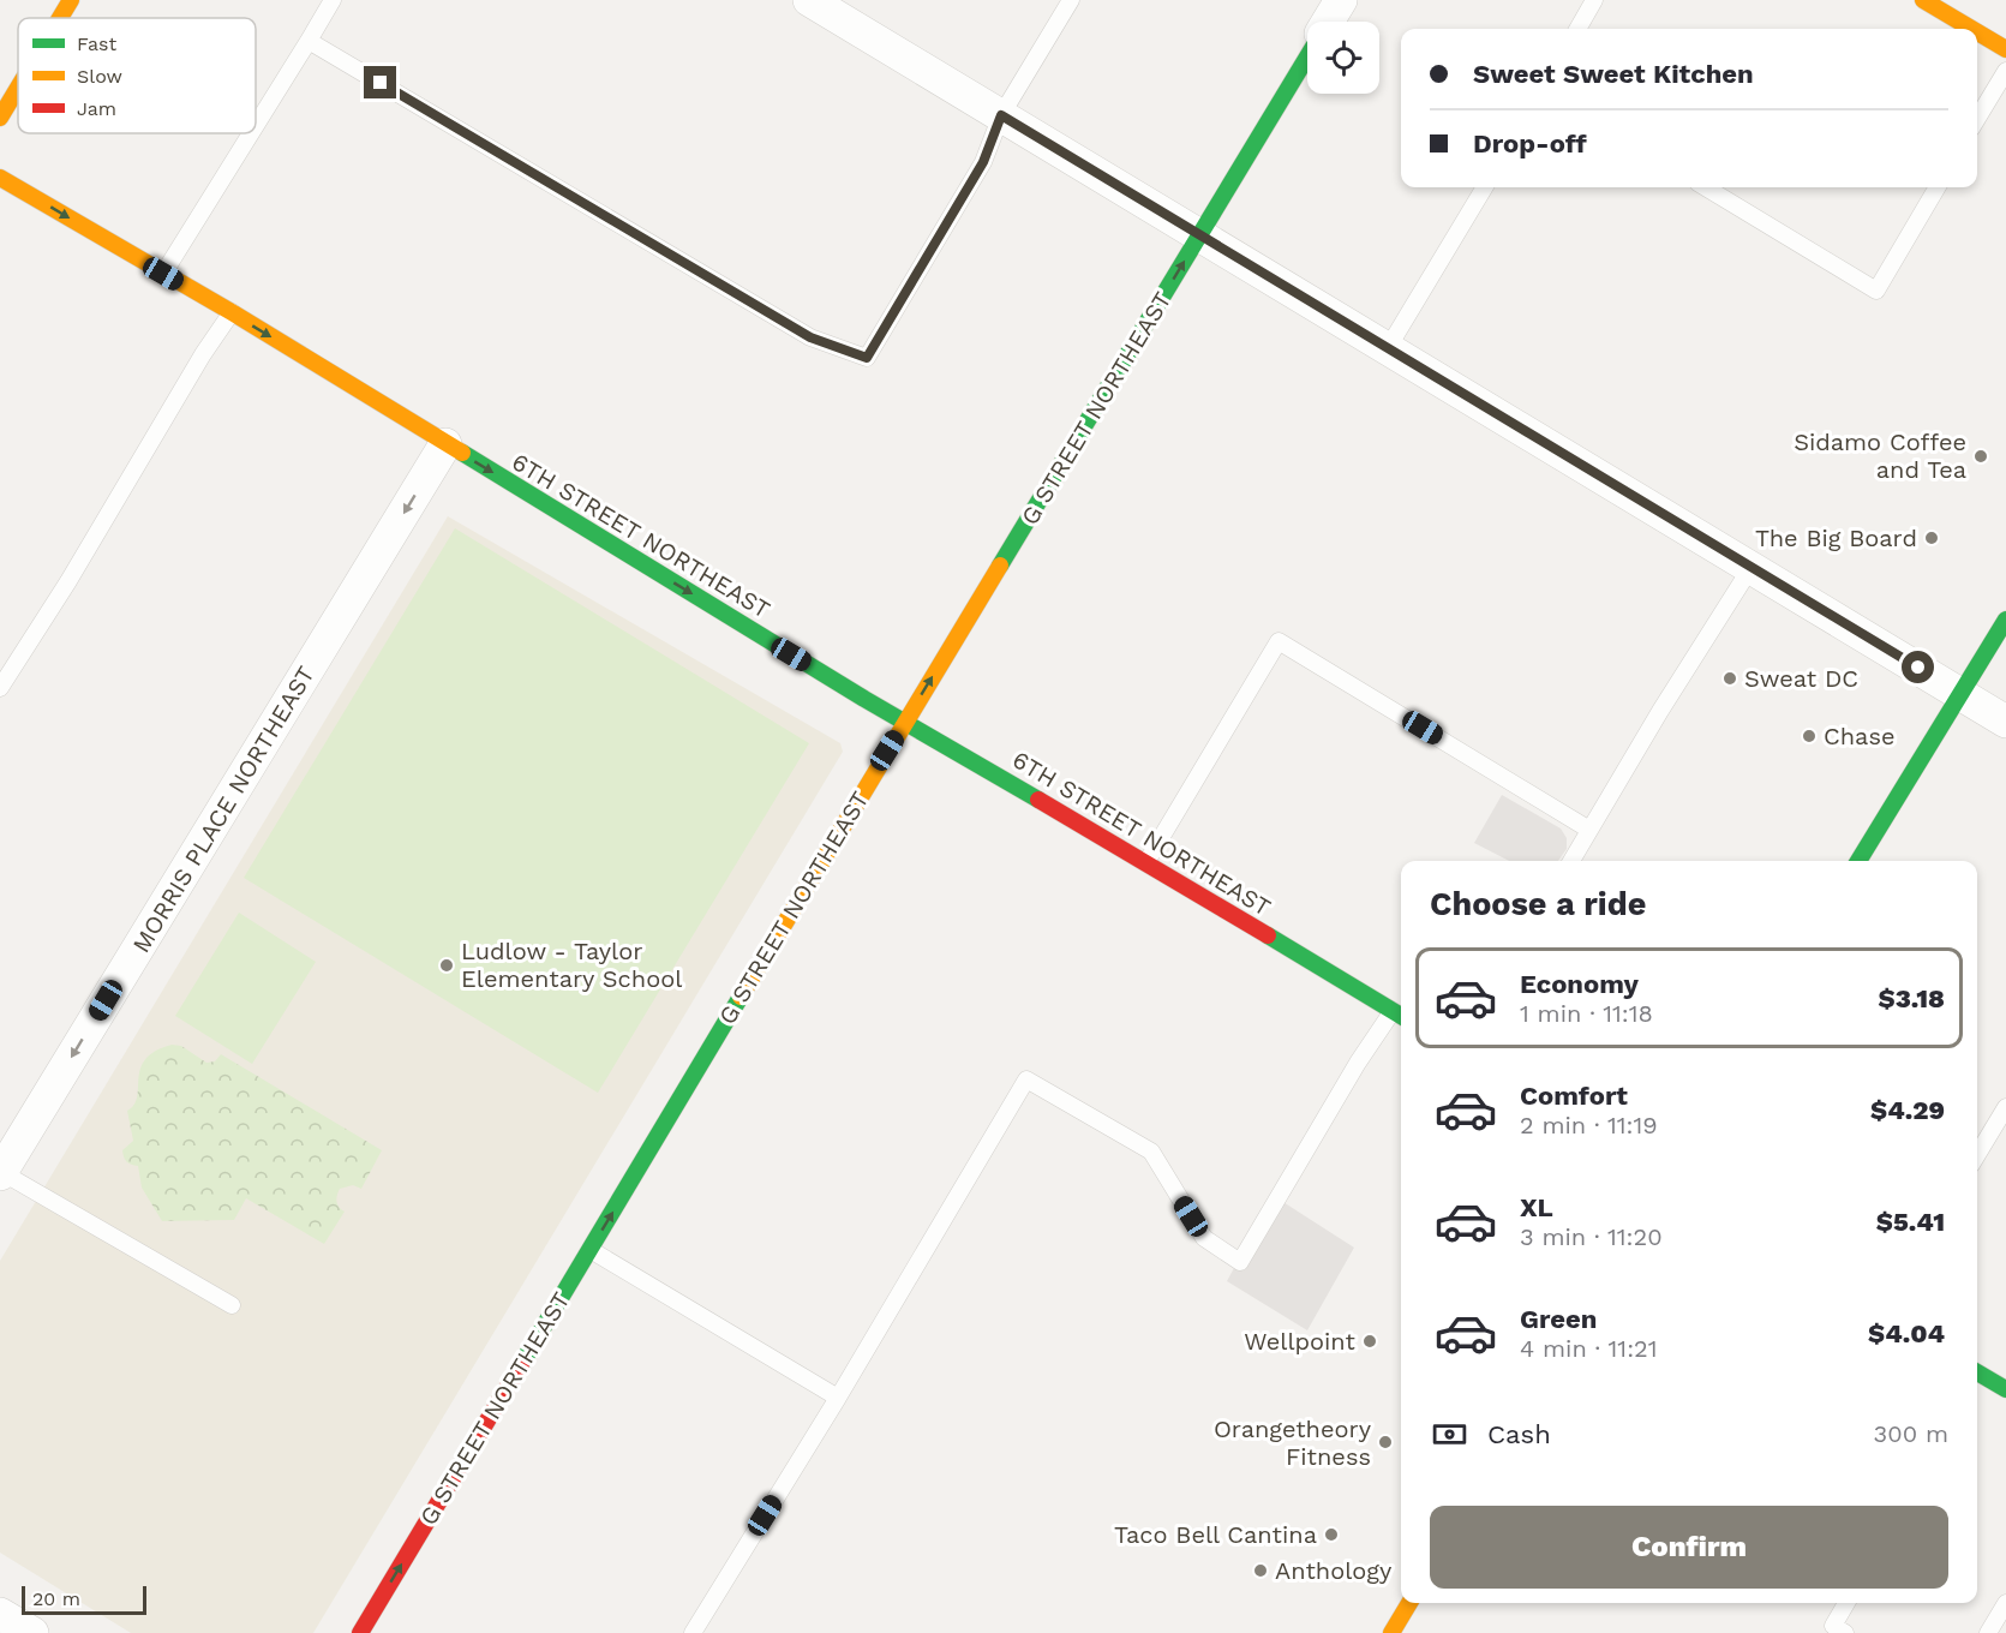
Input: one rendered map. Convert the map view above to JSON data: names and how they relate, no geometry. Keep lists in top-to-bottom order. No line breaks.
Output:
{"streets":{"street":["G STREET NORTHEAST","6TH STREET NORTHEAST","MORRIS PLACE NORTHEAST"]},"crossings":[["G STREET NORTHEAST","6TH STREET NORTHEAST"],["6TH STREET NORTHEAST","MORRIS PLACE NORTHEAST"]],"one_way":["G STREET NORTHEAST","6TH STREET NORTHEAST","MORRIS PLACE NORTHEAST"],"places":["Sidamo Coffee and Tea","The Big Board","Sweat DC","Chase","Ludlow - Taylor Elementary School","Wellpoint","Orangetheory Fitness","Taco Bell Cantina","Anthology"],"legend":["Fast","Slow","Jam"],"scale_bar":"20 m","page":{"banner":["Sweet Sweet Kitchen","Drop-off"],"heading":"Choose a ride","list":[{"name":"Economy","note":"1 min · 11:18","value":"$3.18"},{"name":"Comfort","note":"2 min · 11:19","value":"$4.29"},{"name":"XL","note":"3 min · 11:20","value":"$5.41"},{"name":"Green","note":"4 min · 11:21","value":"$4.04"}],"pay":["Cash","300 m"],"buttons":"Confirm","scale":"20 m"}}
